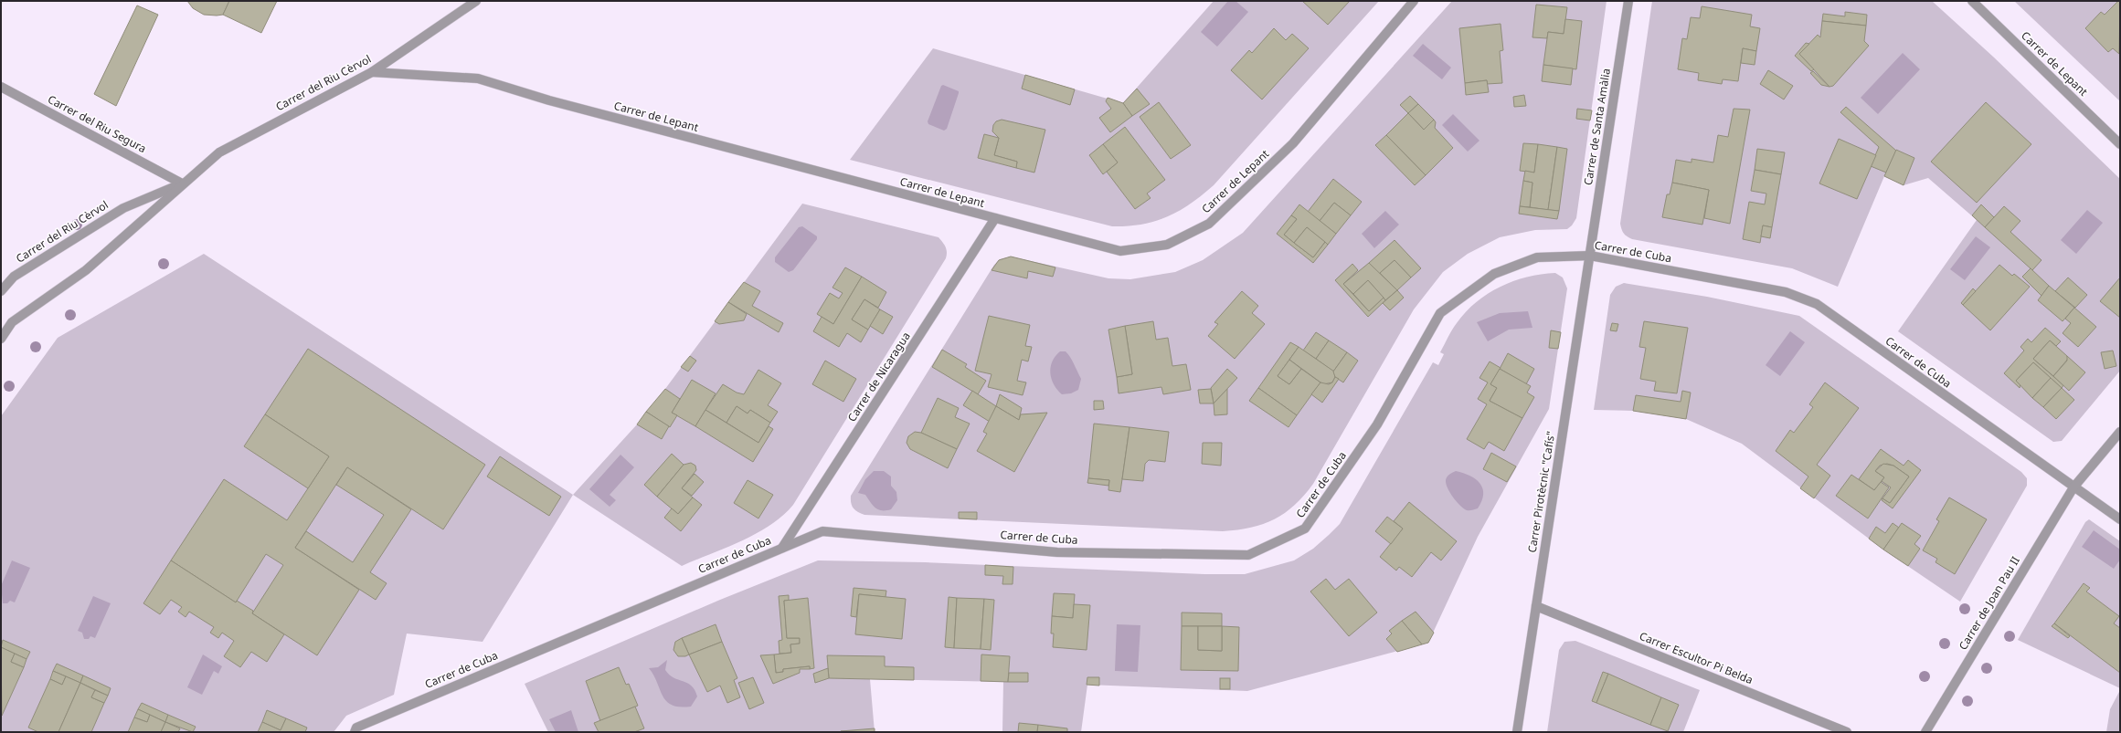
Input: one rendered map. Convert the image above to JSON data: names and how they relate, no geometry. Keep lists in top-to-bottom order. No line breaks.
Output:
{"streets":{"street":["Carrer de Lepant","Carrer del Riu Cèrvol","Carrer del Riu Segura","Carrer de Santa Amàlia","Carrer de Cuba","Carrer de Nicaragua","Carrer Pirotècnic \"Cafís\"","Carrer de Joan Pau II","Carrer Escultor Pi Belda"]},"crossings":[["Carrer de Lepant","Carrer del Riu Cèrvol"],["Carrer de Lepant","Carrer de Nicaragua"],["Carrer del Riu Cèrvol","Carrer del Riu Segura"],["Carrer de Santa Amàlia","Carrer de Cuba"],["Carrer de Santa Amàlia","Carrer Pirotècnic \"Cafís\""],["Carrer de Cuba","Carrer de Nicaragua"],["Carrer de Cuba","Carrer Pirotècnic \"Cafís\""],["Carrer de Cuba","Carrer de Joan Pau II"],["Carrer Pirotècnic \"Cafís\"","Carrer Escultor Pi Belda"]]}
